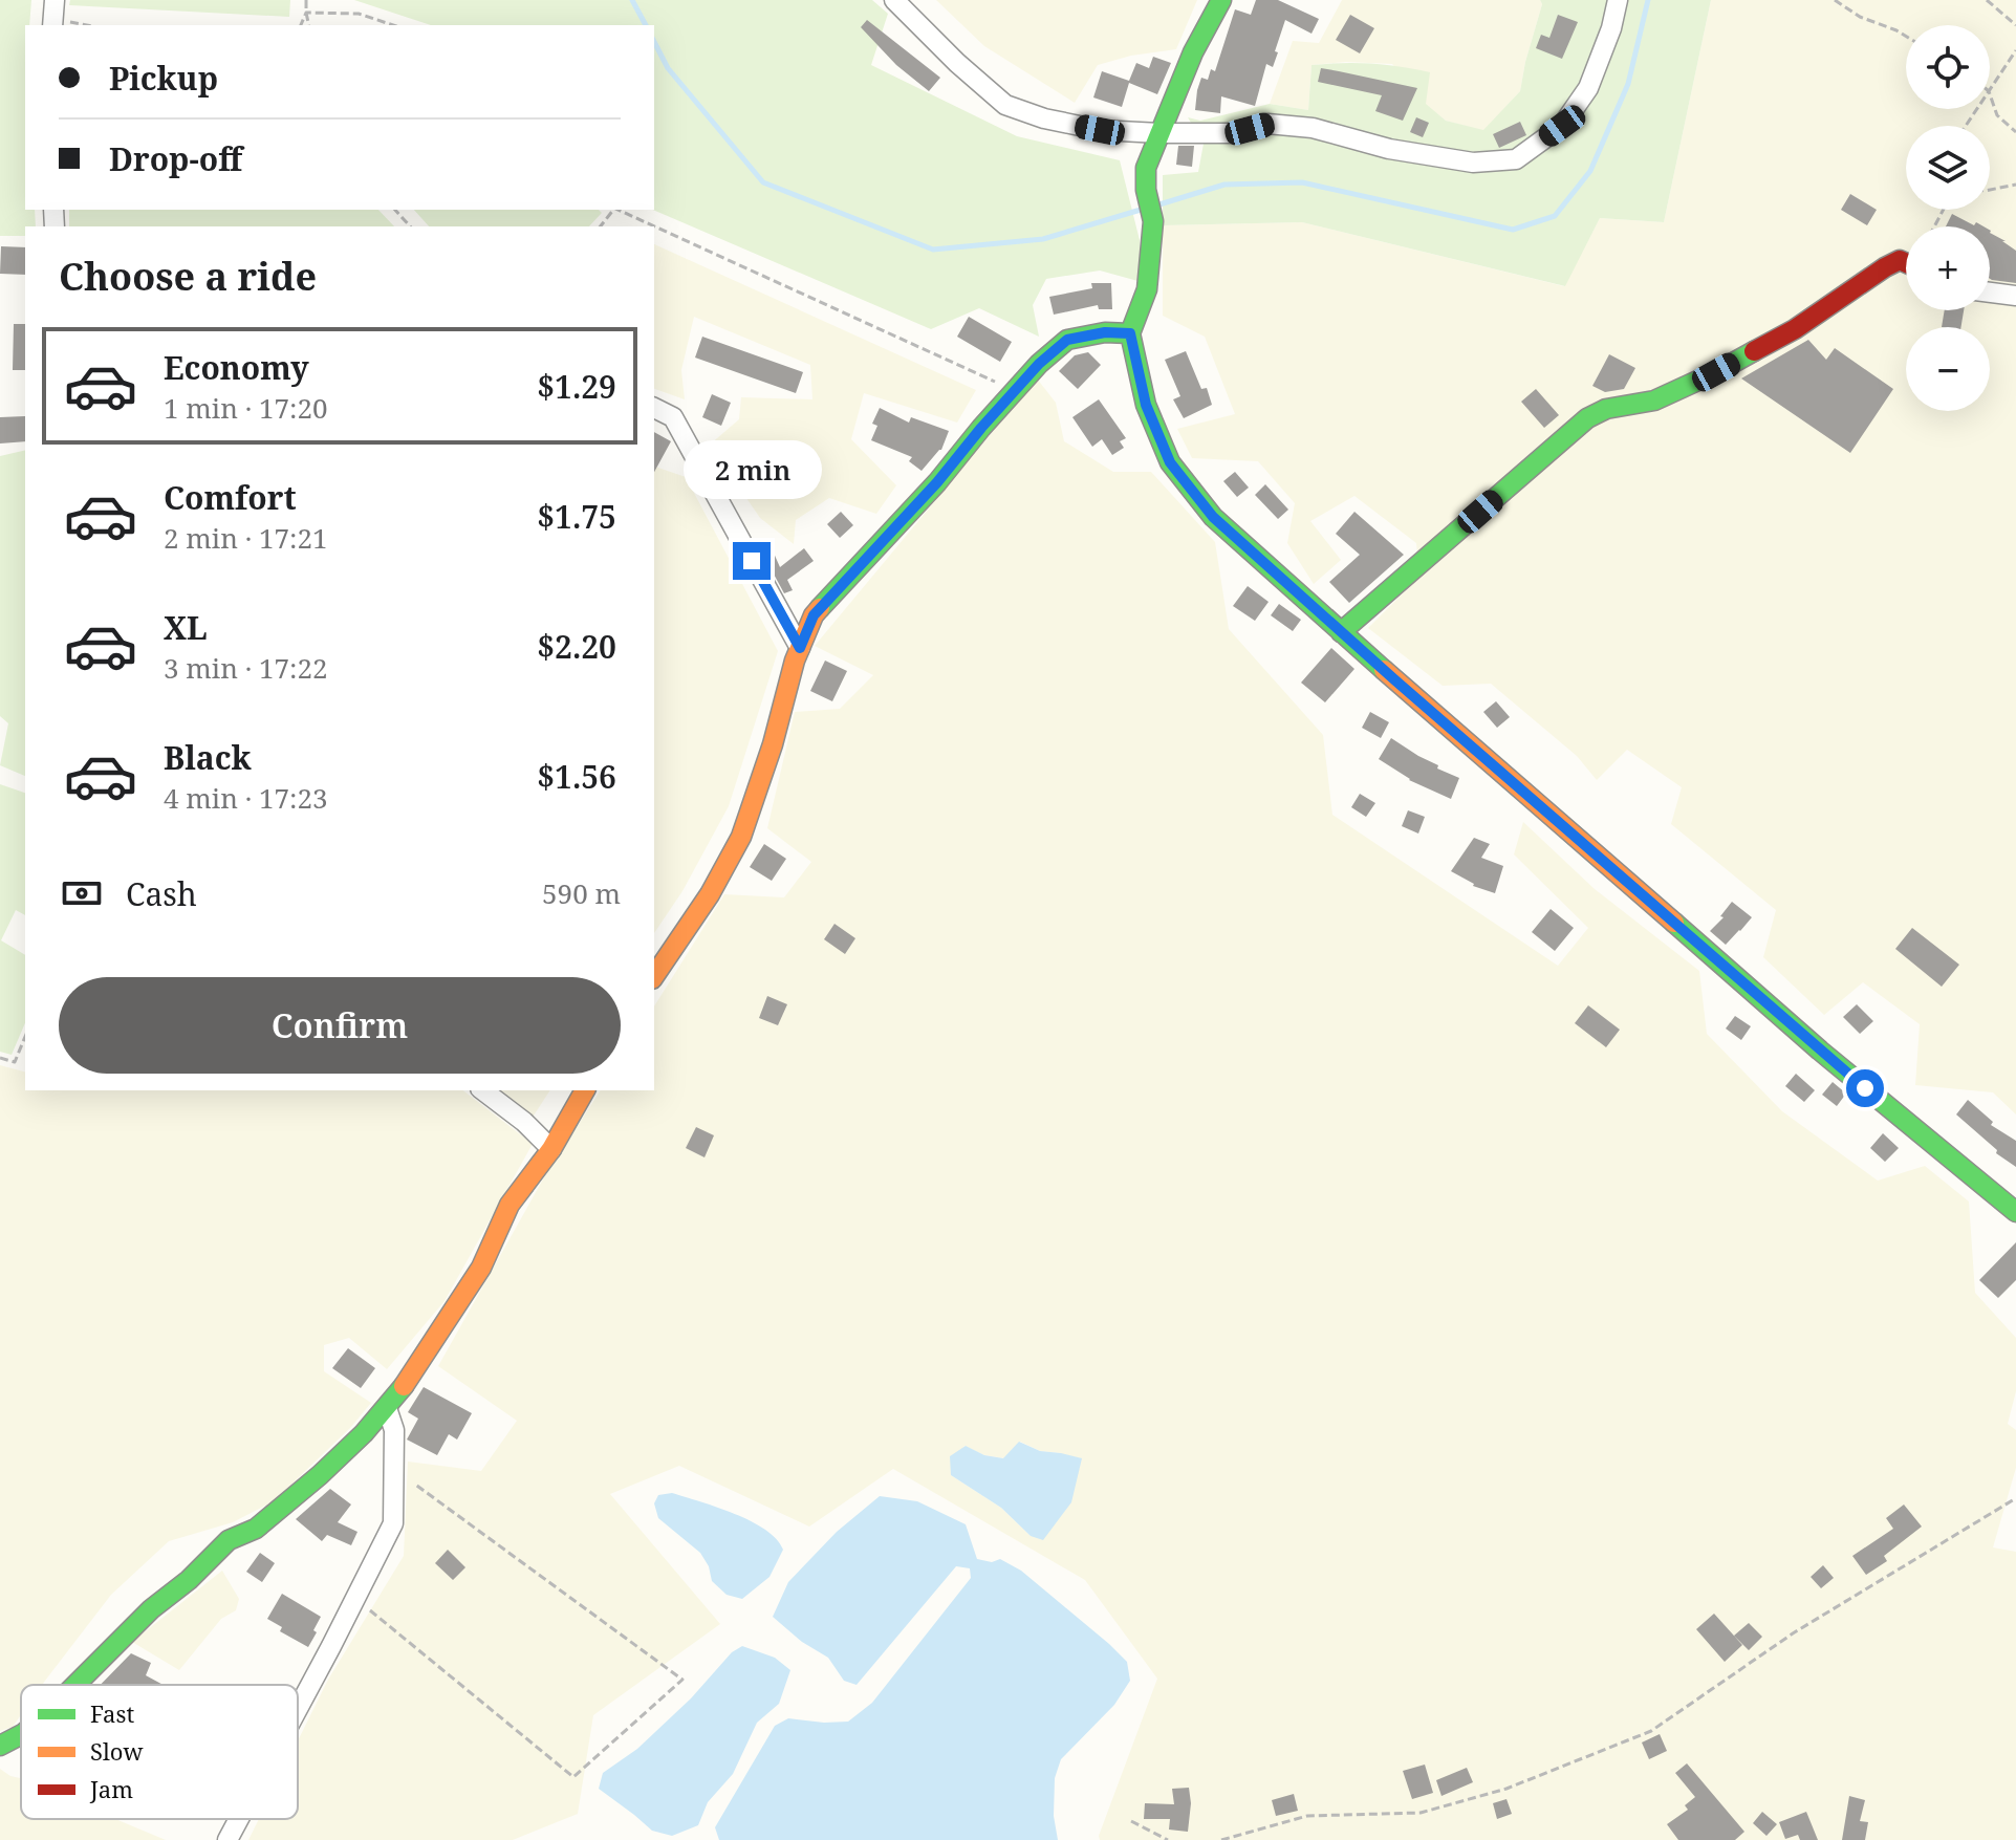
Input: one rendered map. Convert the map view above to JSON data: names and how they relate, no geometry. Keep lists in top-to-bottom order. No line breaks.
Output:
{"legend":["Fast","Slow","Jam"],"page":{"map_buttons":["+","−"],"banner":["Pickup","Drop-off"],"heading":"Choose a ride","list":[{"name":"Economy","note":"1 min · 17:20","value":"$1.29"},{"name":"Comfort","note":"2 min · 17:21","value":"$1.75"},{"name":"XL","note":"3 min · 17:22","value":"$2.20"},{"name":"Black","note":"4 min · 17:23","value":"$1.56"}],"bubble":"2 min","pay":["Cash","590 m"],"buttons":"Confirm"}}
